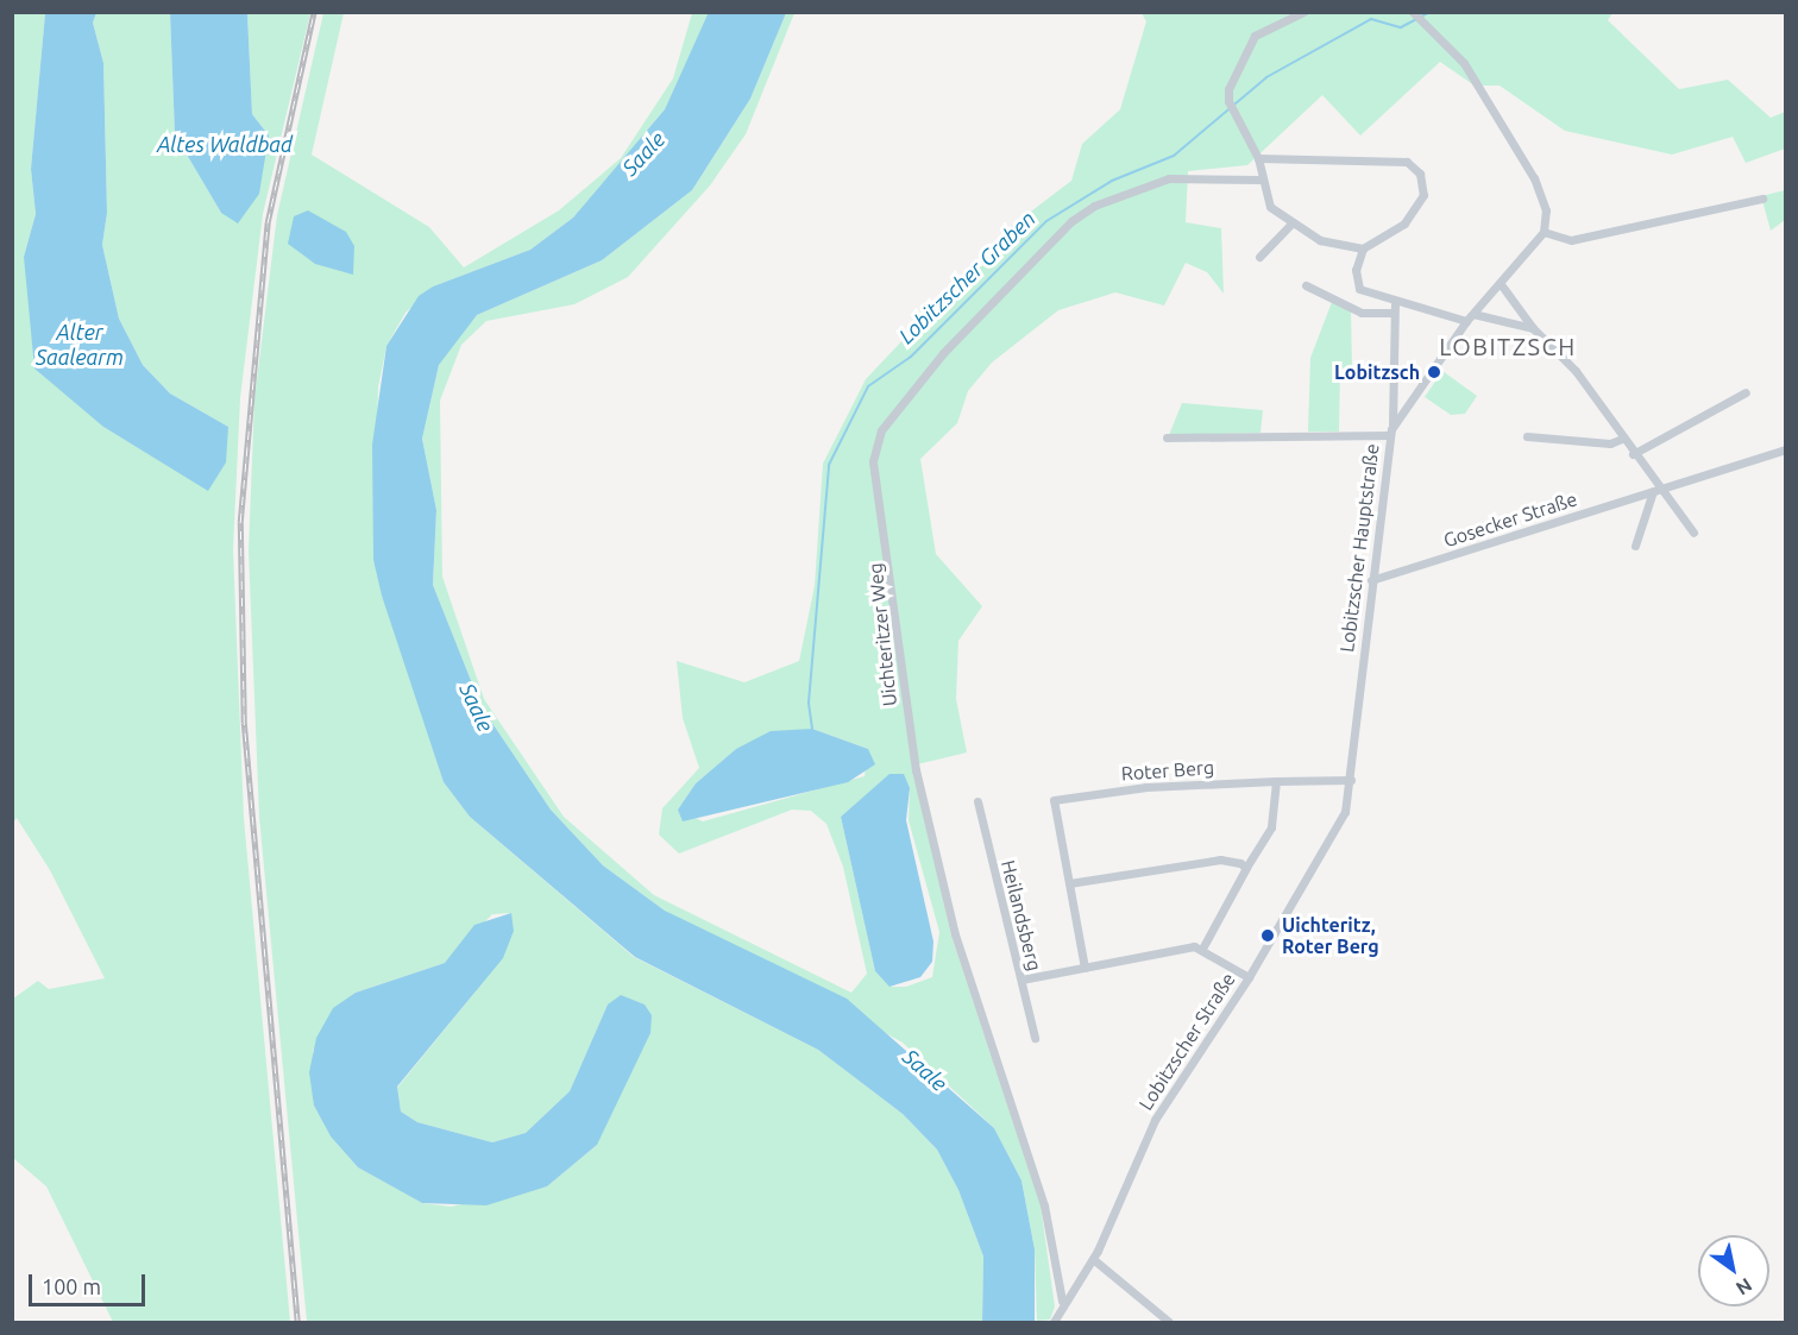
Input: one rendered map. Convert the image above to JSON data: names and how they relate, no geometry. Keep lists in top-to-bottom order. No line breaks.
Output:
{"streets":{"street":["Gosecker Straße","Lobitzscher Hauptstraße","Uichteritzer Weg","Roter Berg","Heilandsberg","Lobitzscher Straße"]},"crossings":[["Gosecker Straße","Lobitzscher Hauptstraße"],["Lobitzscher Hauptstraße","Lobitzscher Straße"],["Uichteritzer Weg","Lobitzscher Straße"]],"districts":["LOBITZSCH"],"water":["Altes Waldbad","Saale","Lobitzscher Graben","Alter Saalearm"],"places":["Lobitzsch","Uichteritz, Roter Berg"],"scale_bar":"100 m","north":"bottom right"}
